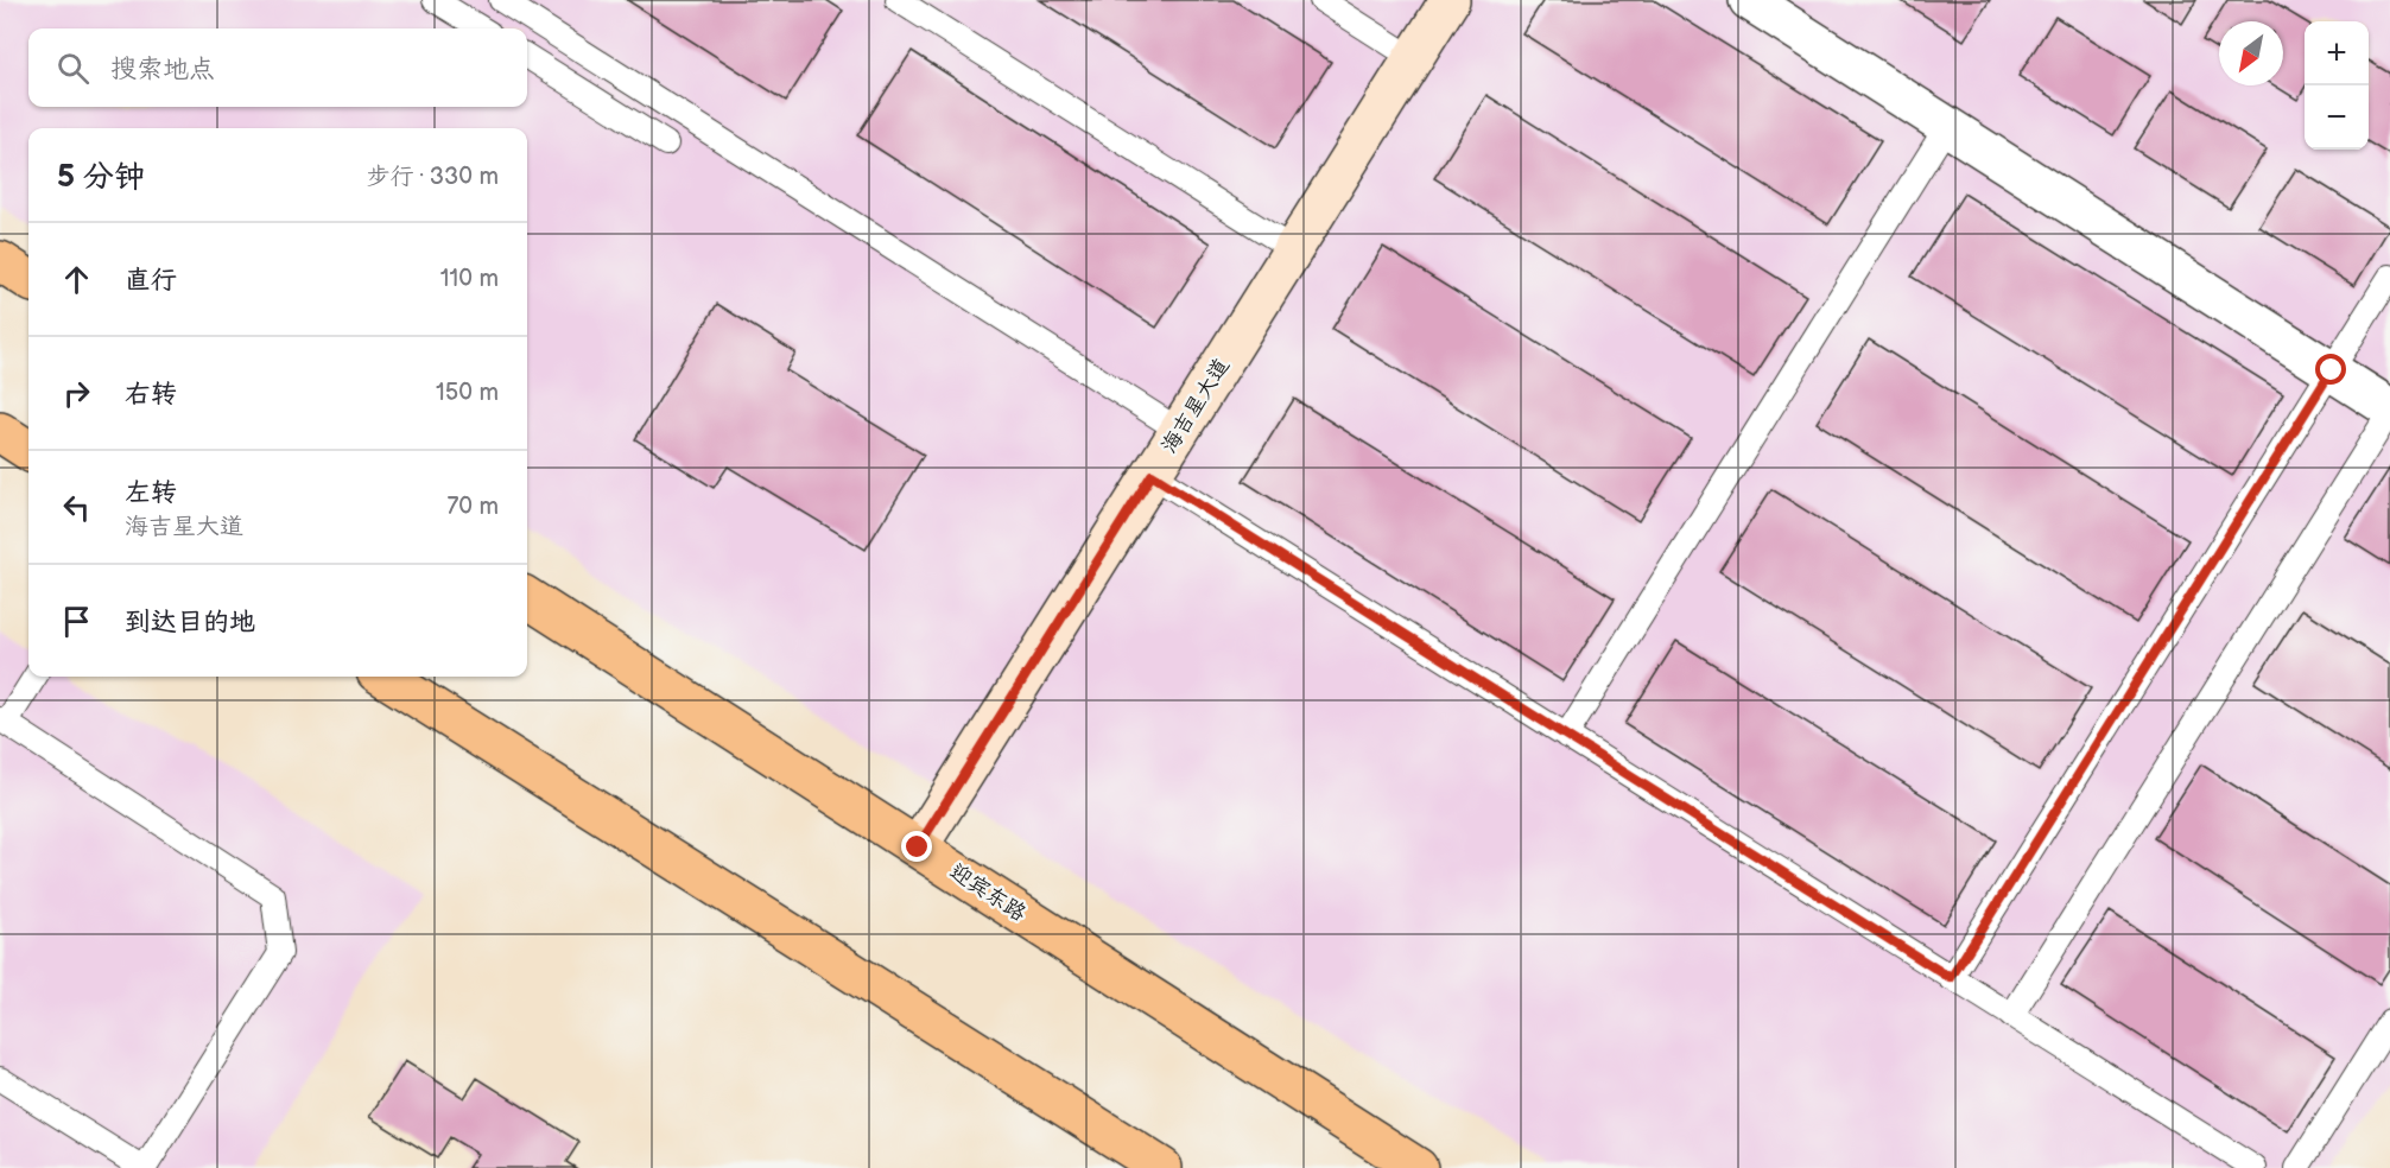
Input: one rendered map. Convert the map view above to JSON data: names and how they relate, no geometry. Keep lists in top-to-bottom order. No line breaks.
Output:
{"streets":{"highway":["迎宾东路"],"street":["海吉星大道"]},"crossings":[["海吉星大道","迎宾东路"]],"north":"bottom left","page":{"map_buttons":["+","−"],"search":"搜索地点","heading":["5 分钟","步行 · 330 m"],"list":[["直行","110 m"],["右转","150 m"],["左转","海吉星大道","70 m"],"到达目的地"]}}
